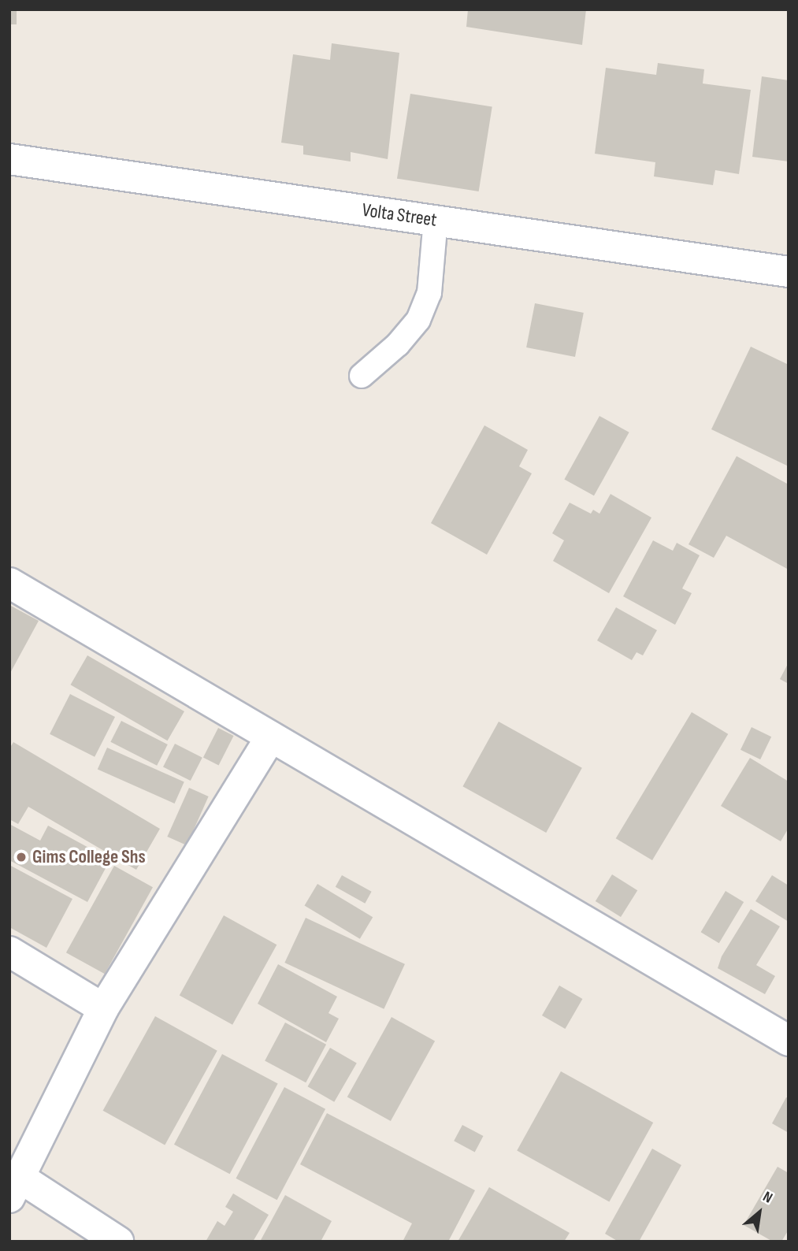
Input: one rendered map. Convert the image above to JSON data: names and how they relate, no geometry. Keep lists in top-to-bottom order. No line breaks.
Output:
{"streets":{"street":["Volta Street"]},"places":["Gims College Shs"],"north":"top right"}
